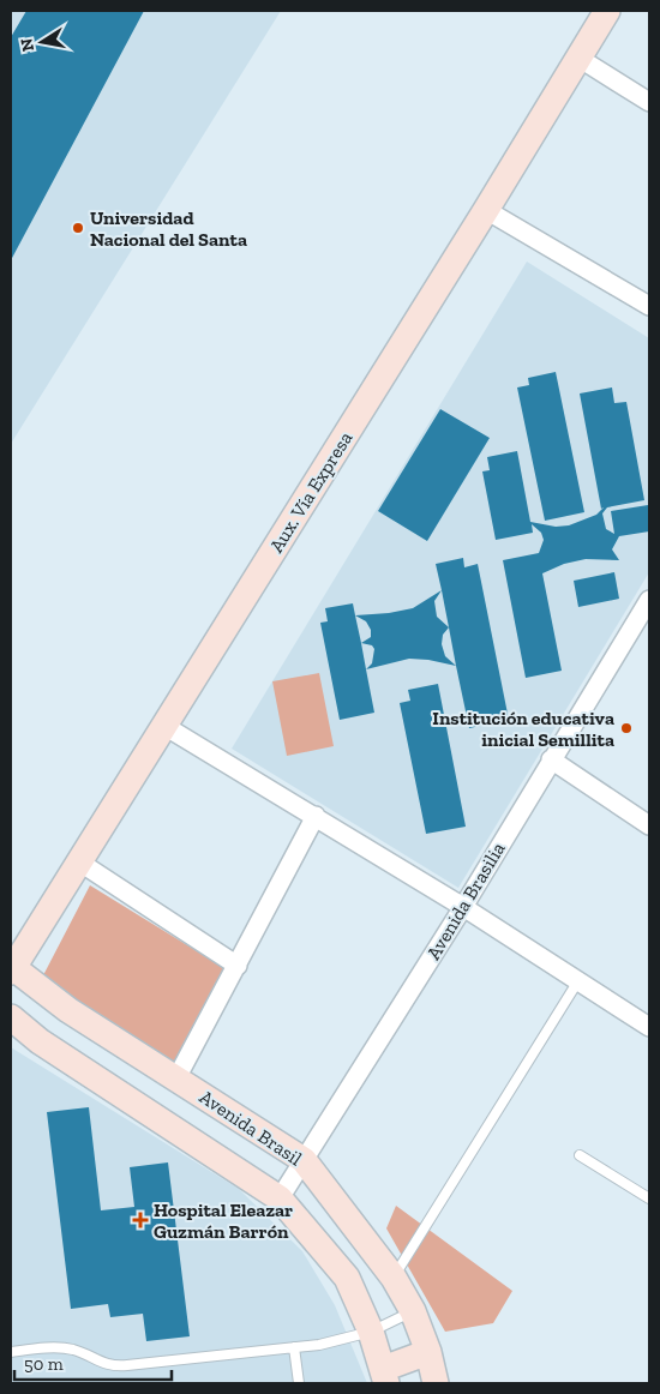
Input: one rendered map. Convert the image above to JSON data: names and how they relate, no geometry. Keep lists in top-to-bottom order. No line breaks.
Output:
{"streets":{"main road":["Aux. Vía Expresa","Avenida Brasil"],"street":["Avenida Brasilia"]},"crossings":[["Aux. Vía Expresa","Avenida Brasil"],["Avenida Brasilia","Avenida Brasil"]],"places":{"other":["Universidad Nacional del Santa","Institución educativa inicial Semillita"],"health":["Hospital Eleazar Guzmán Barrón"]},"scale_bar":"50 m","north":"left"}
